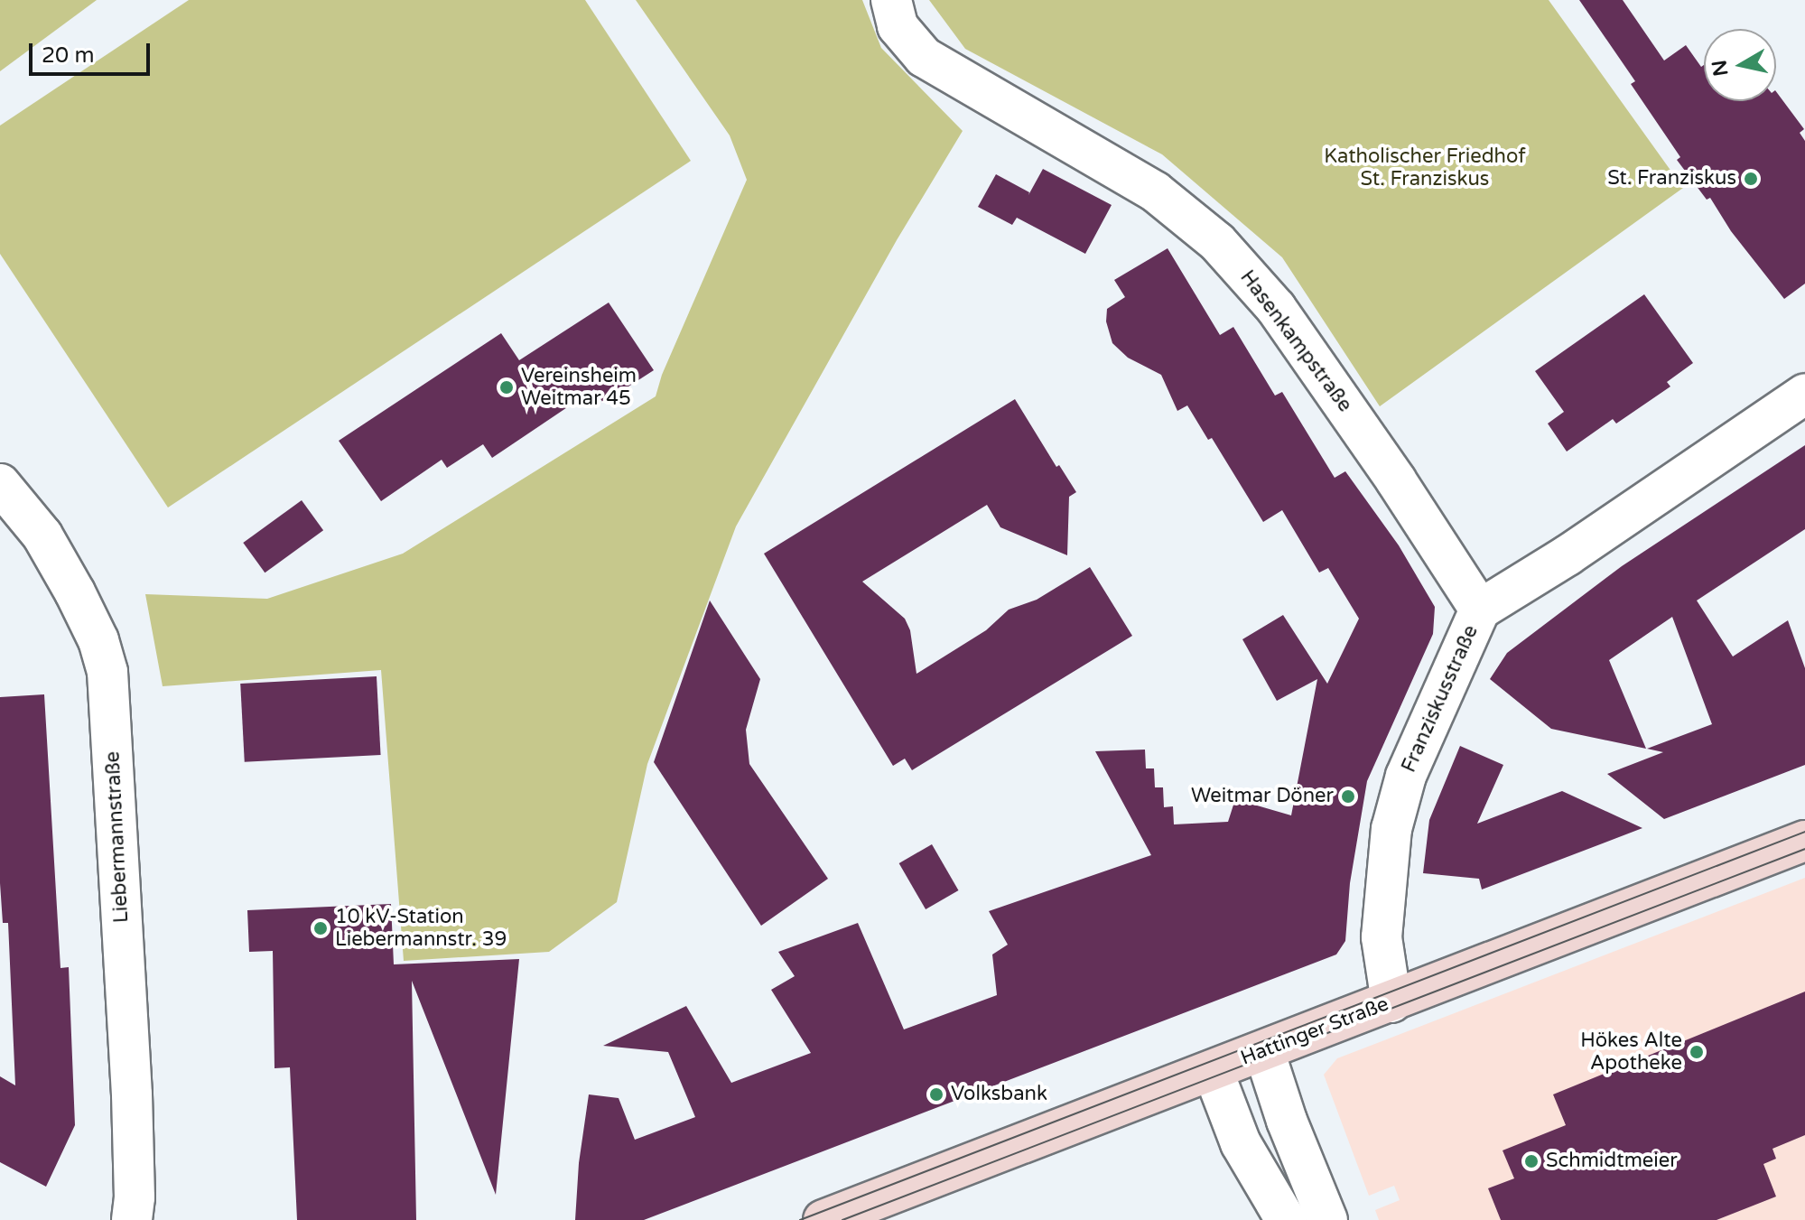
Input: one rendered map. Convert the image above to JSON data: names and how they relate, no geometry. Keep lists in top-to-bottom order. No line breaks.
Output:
{"streets":{"main road":["Hattinger Straße"],"street":["Hasenkampstraße","Franziskusstraße","Liebermannstraße"]},"crossings":[["Hasenkampstraße","Franziskusstraße"],["Franziskusstraße","Hattinger Straße"]],"parks":["Katholischer Friedhof St. Franziskus"],"places":["St. Franziskus","Vereinsheim Weitmar 45","Weitmar Döner","10 kV-Station Liebermannstr. 39","Hökes Alte Apotheke","Volksbank","Schmidtmeier"],"scale_bar":"20 m","north":"left"}
